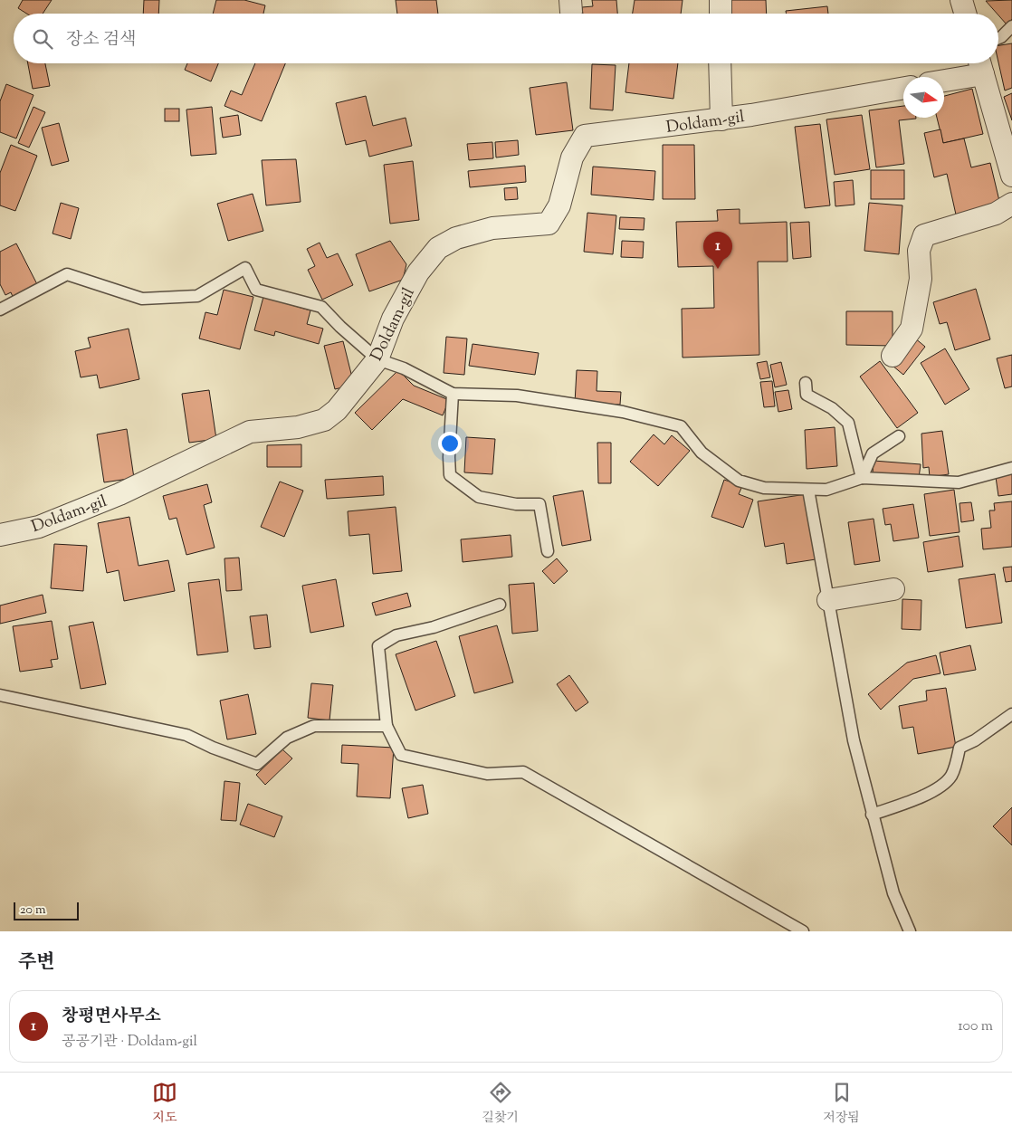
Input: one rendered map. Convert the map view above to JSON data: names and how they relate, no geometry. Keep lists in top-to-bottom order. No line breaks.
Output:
{"streets":{"street":["Doldam-gil"]},"scale_bar":"20 m","north":"right","page":{"search":"장소 검색","pins":"1","scale":"20 m","heading":"주변","list":[{"mark":"1","name":"창평면사무소","note":"공공기관 · Doldam-gil","value":"100 m"}],"nav":["지도","길찾기","저장됨"]}}
